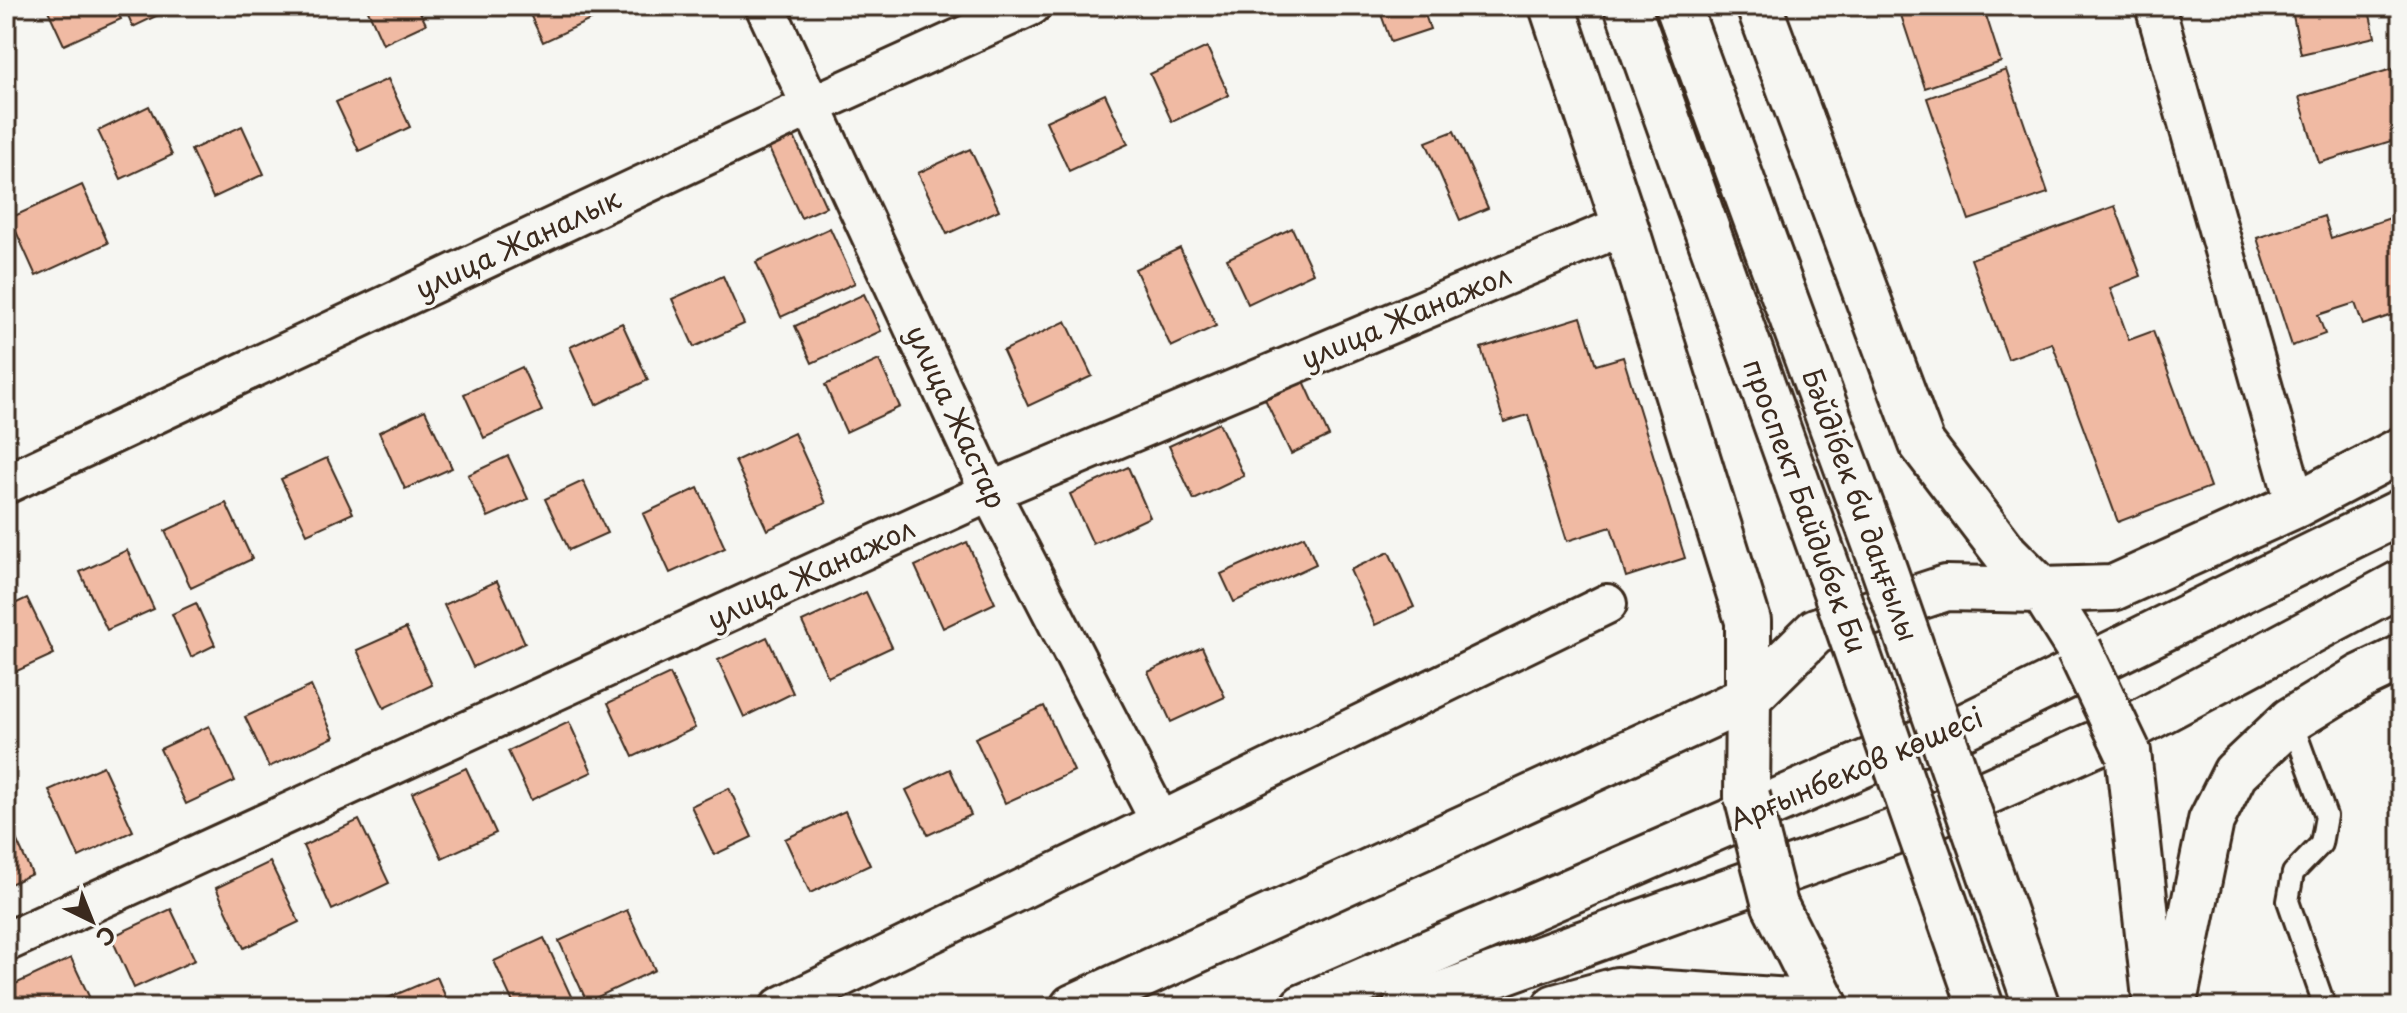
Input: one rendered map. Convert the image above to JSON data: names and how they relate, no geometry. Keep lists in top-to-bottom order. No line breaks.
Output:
{"streets":{"main road":["Бәйдібек би даңғылы","проспект Байдибек Би","Арғынбеков көшесі"],"street":["улица Жаналык","улица Жанажол","улица Жастар"]},"crossings":[["улица Жаналык","улица Жастар"],["улица Жанажол","улица Жастар"]],"north":"bottom right"}
